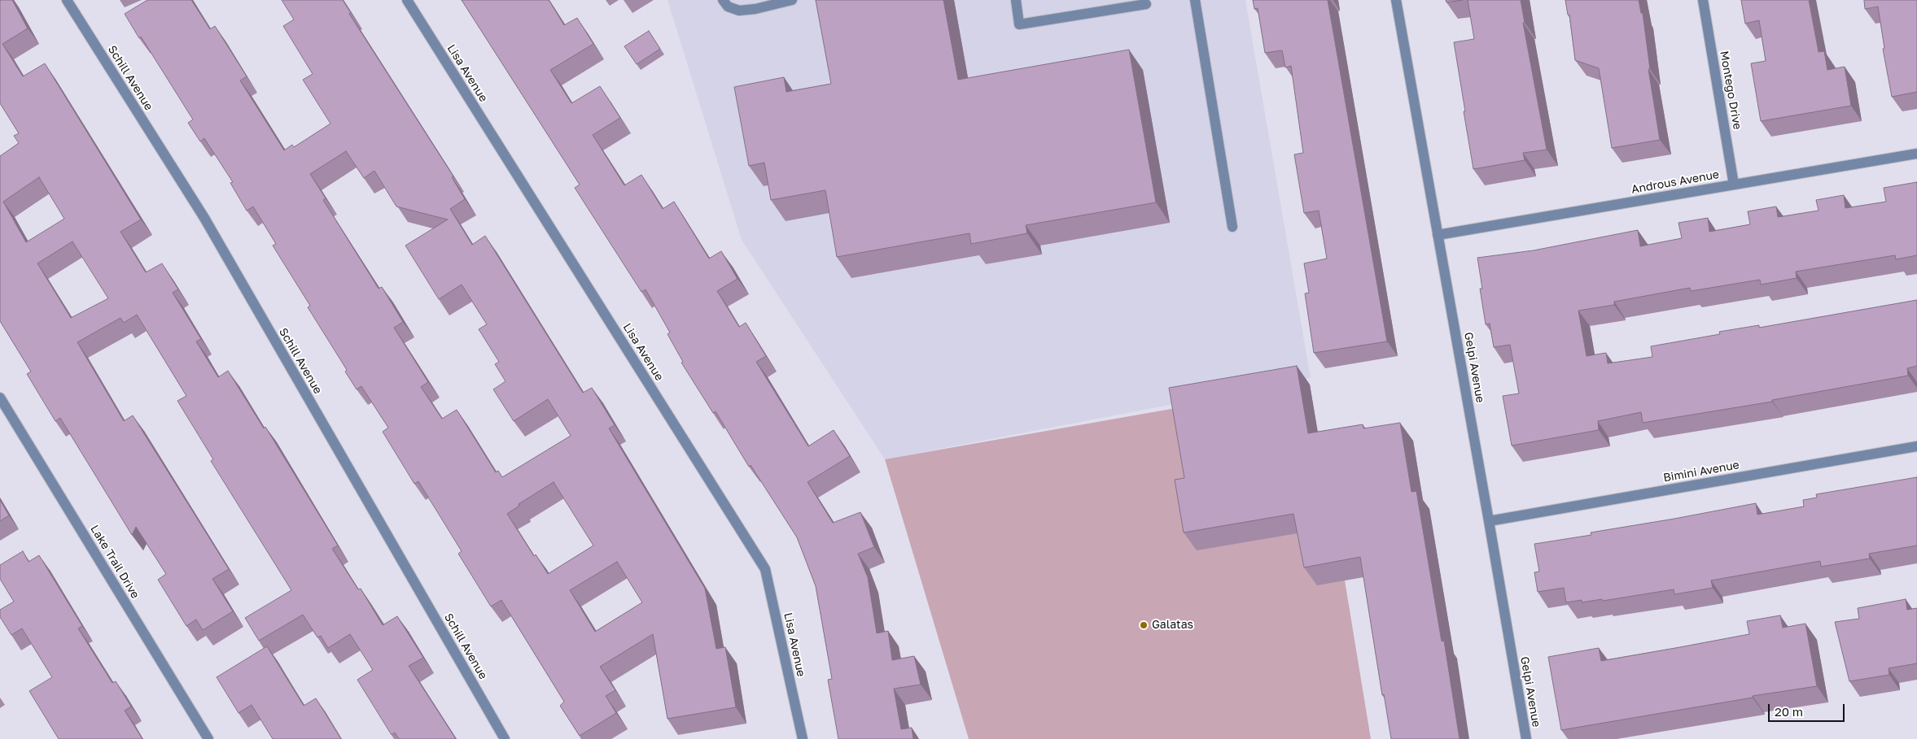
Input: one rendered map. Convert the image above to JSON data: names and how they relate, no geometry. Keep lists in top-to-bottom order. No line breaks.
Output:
{"streets":{"street":["Lisa Avenue","Schill Avenue","Montego Drive","Androus Avenue","Gelpi Avenue","Bimini Avenue","Lake Trail Drive"]},"crossings":[["Montego Drive","Androus Avenue"],["Androus Avenue","Gelpi Avenue"],["Gelpi Avenue","Bimini Avenue"]],"places":["Galatas"],"scale_bar":"20 m"}
